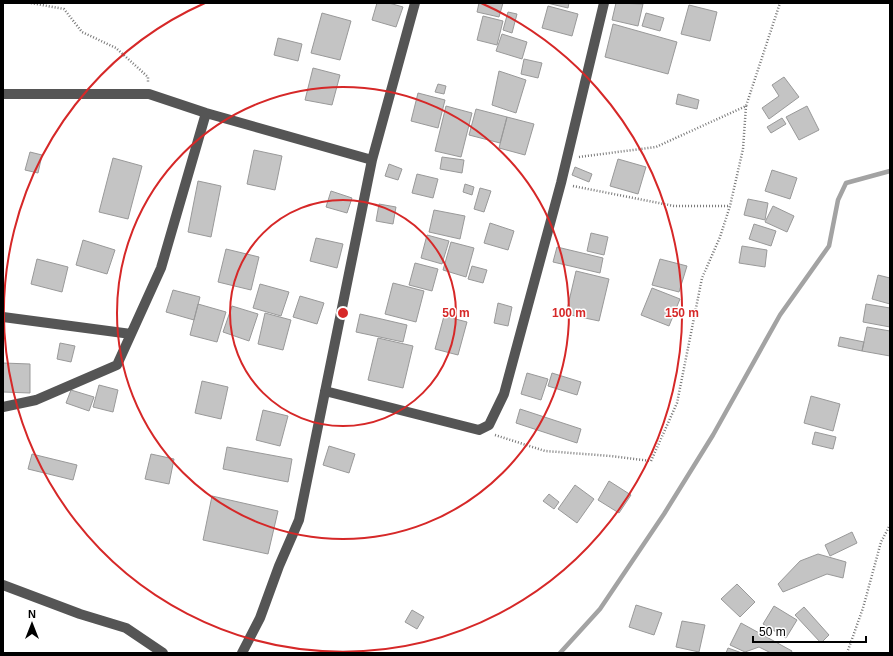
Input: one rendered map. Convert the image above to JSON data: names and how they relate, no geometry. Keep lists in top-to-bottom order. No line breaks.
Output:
{"scale_bar":"50 m","north":"top","rings":["50 m","100 m","150 m"]}
